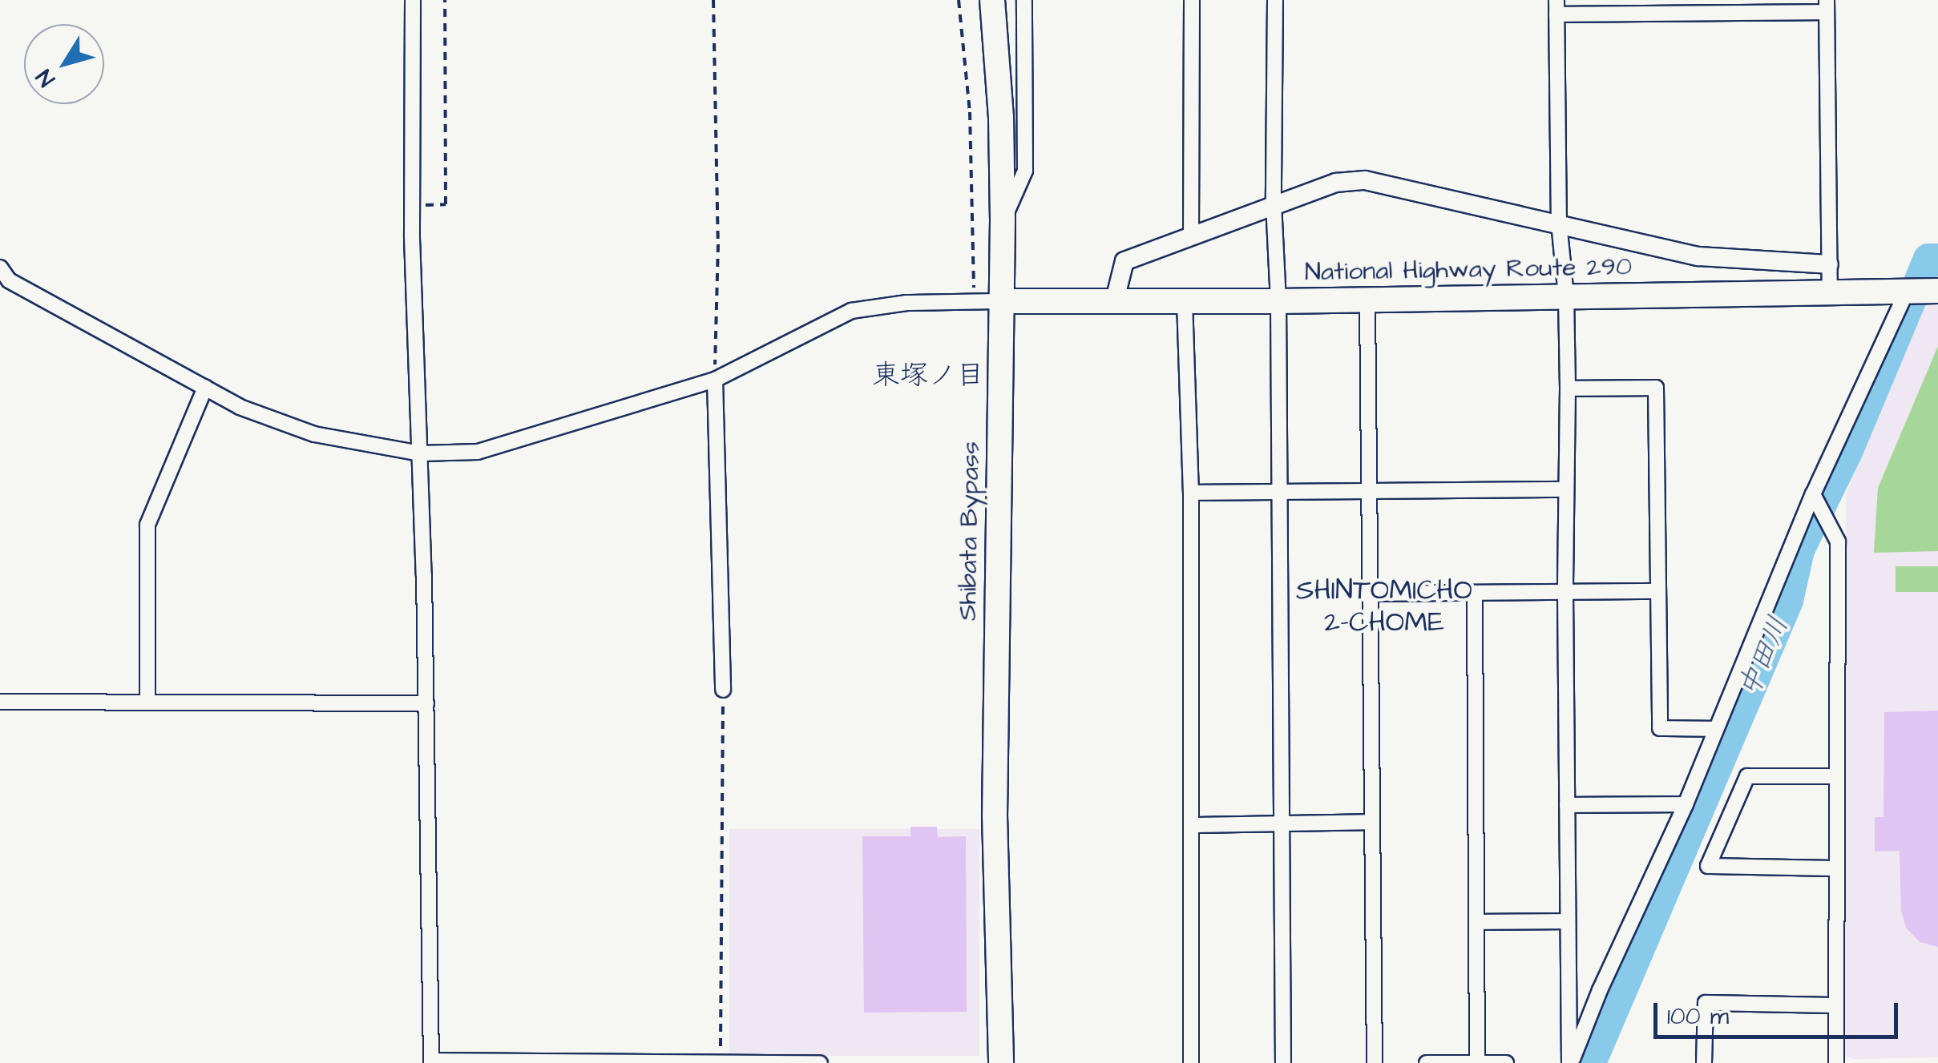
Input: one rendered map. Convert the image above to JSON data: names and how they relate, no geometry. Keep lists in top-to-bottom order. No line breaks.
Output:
{"streets":{"highway":["National Highway Route 290","Shibata Bypass"]},"crossings":[["National Highway Route 290","Shibata Bypass"]],"districts":["東塚ノ目","SHINTOMICHO 2-CHOME"],"water":["中田川"],"scale_bar":"100 m","north":"bottom left"}
